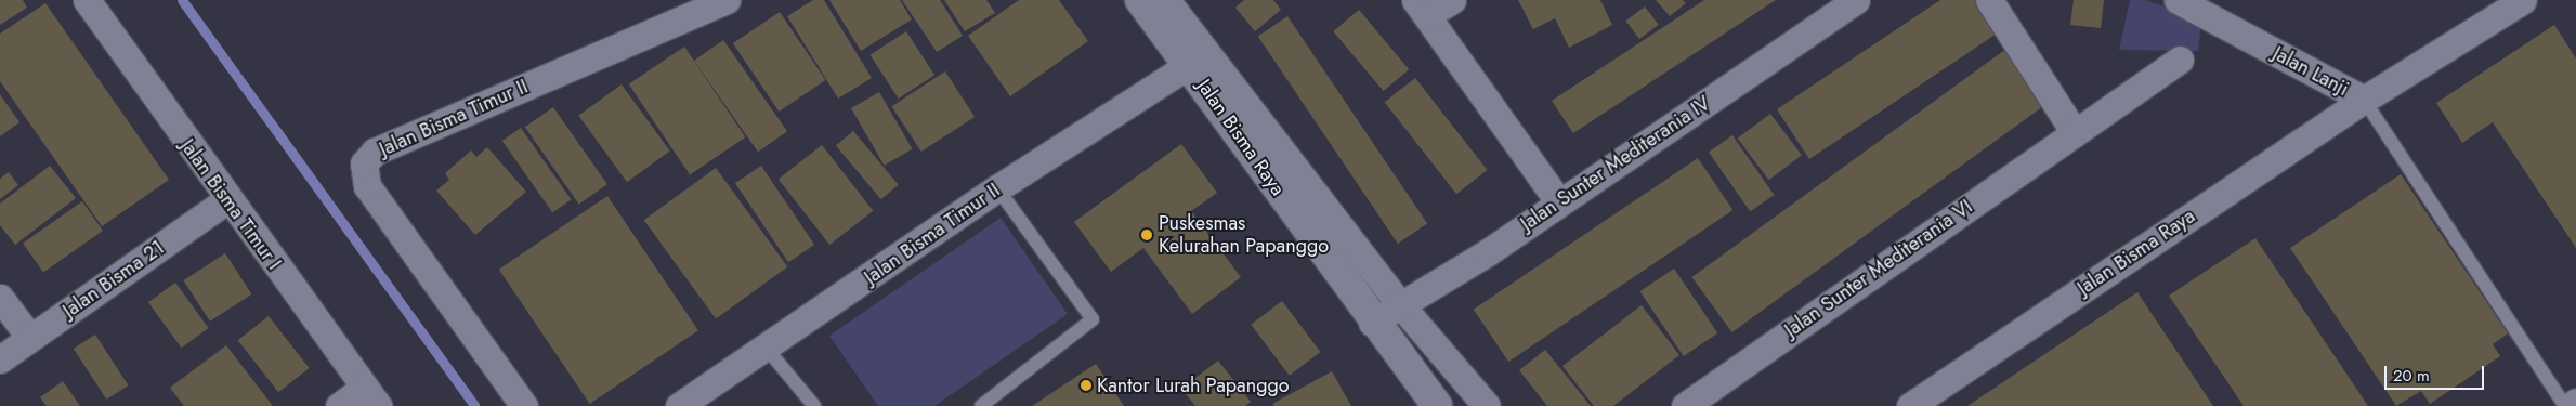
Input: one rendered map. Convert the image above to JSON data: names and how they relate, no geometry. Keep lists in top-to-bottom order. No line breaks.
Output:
{"streets":{"street":["Jalan Lanji","Jalan Bisma Timur II","Jalan Bisma Raya","Jalan Sunter Mediterania IV","Jalan Bisma Timur I","Jalan Sunter Mediterania VI","Jalan Bisma 21"]},"crossings":[["Jalan Lanji","Jalan Bisma Raya"],["Jalan Bisma Timur II","Jalan Bisma Raya"],["Jalan Bisma Raya","Jalan Sunter Mediterania IV"],["Jalan Bisma Timur I","Jalan Bisma 21"]],"places":["Puskesmas Kelurahan Papanggo","Kantor Lurah Papanggo"],"scale_bar":"20 m"}
